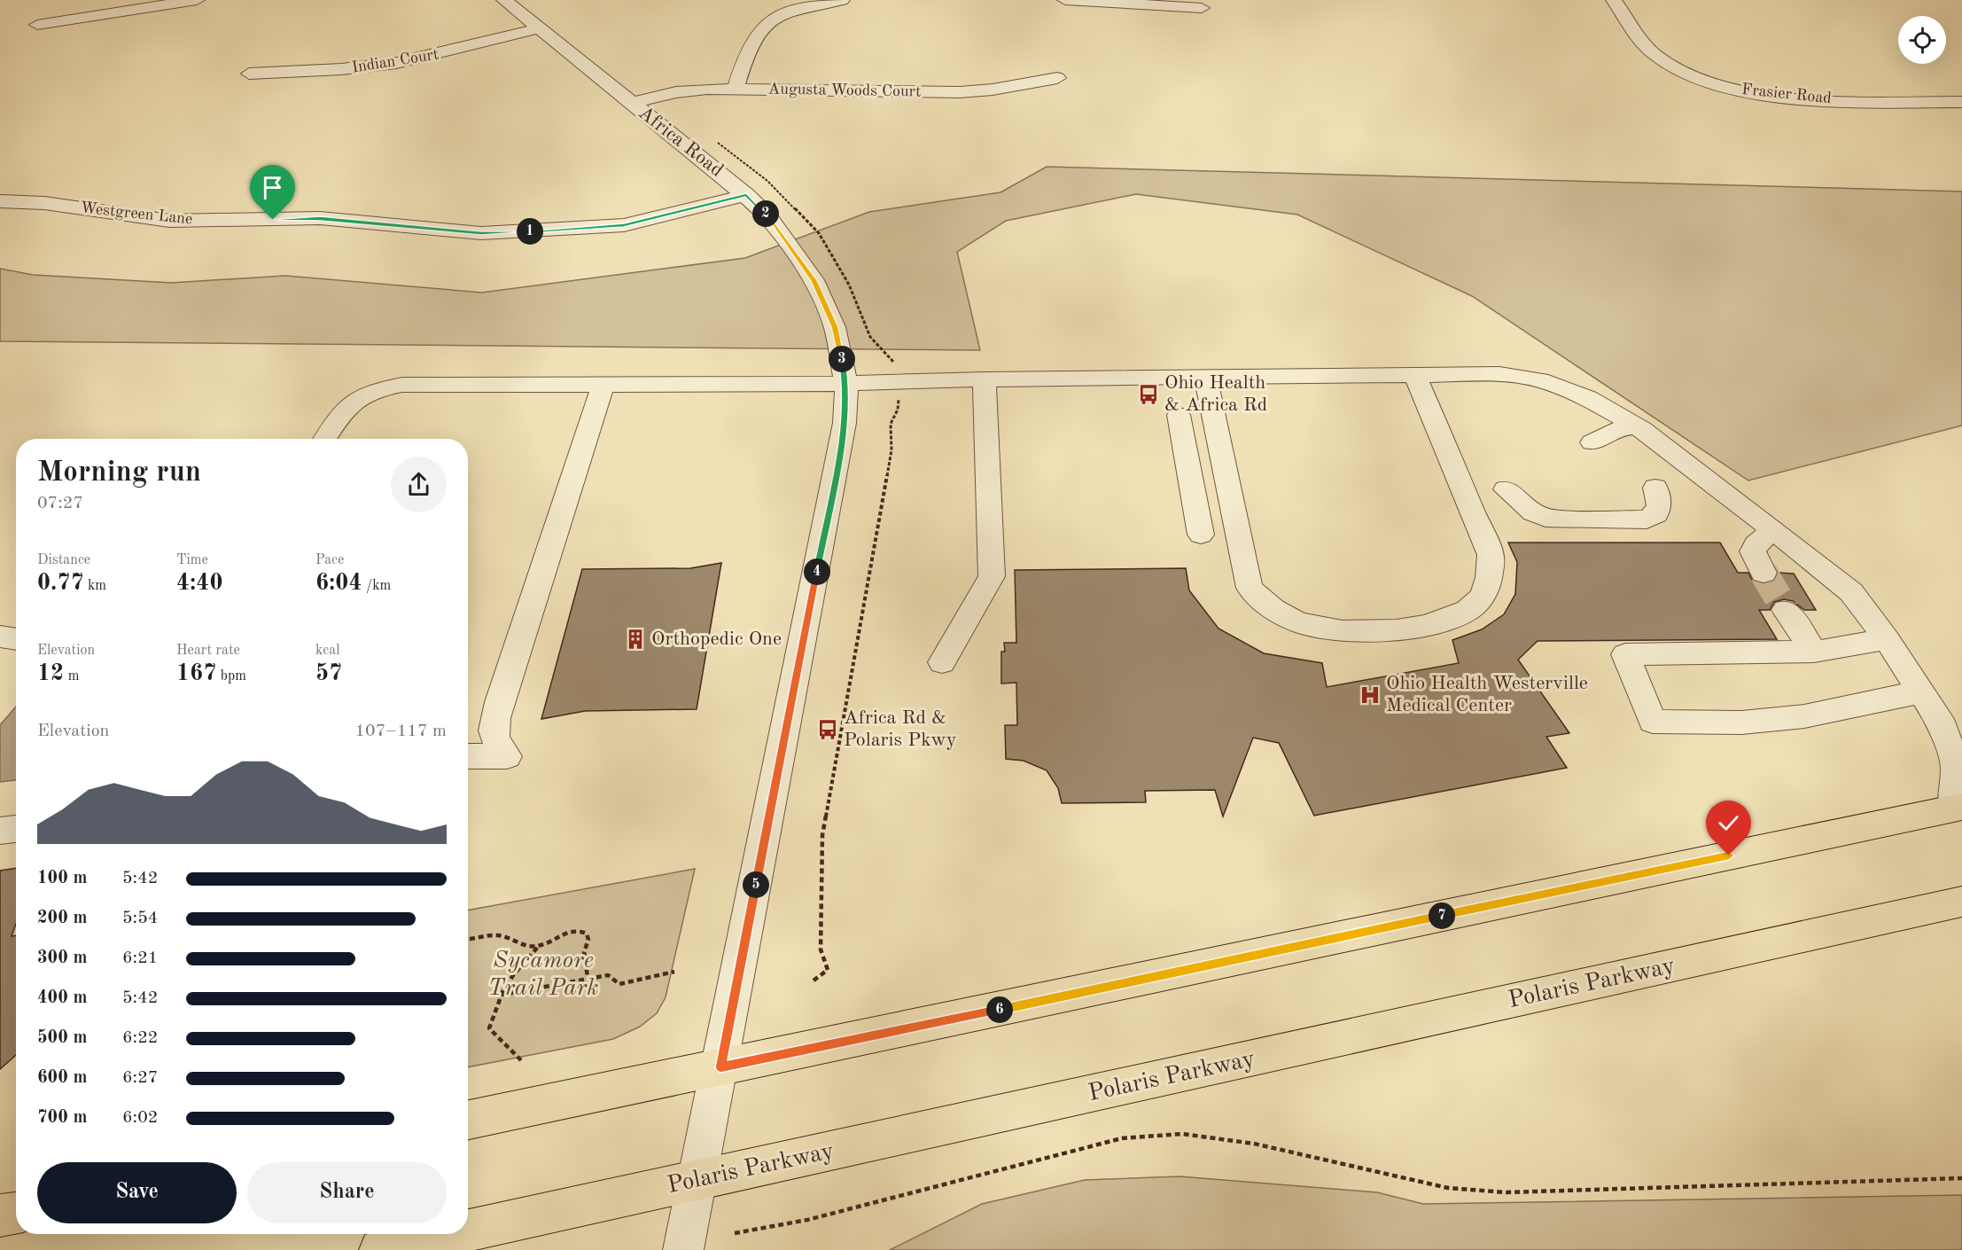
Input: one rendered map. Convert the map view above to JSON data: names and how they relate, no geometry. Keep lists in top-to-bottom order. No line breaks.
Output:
{"streets":{"main road":["Polaris Parkway"],"street":["Indian Court","Augusta Woods Court","Frasier Road","Africa Road","Westgreen Lane"]},"crossings":[["Indian Court","Africa Road"],["Augusta Woods Court","Africa Road"],["Africa Road","Westgreen Lane"],["Africa Road","Polaris Parkway"]],"parks":["Sycamore Trail Park"],"places":{"bus stop":["Ohio Health & Africa Rd","Africa Rd & Polaris Pkwy"],"building":["Orthopedic One"],"hospital":["Ohio Health Westerville Medical Center"]},"page":{"pins":["2","1","3","4","5","7","6"],"heading":["Morning run","07:27"],"stats":[["Distance","0.77 km"],["Time","4:40"],["Pace","6:04 /km"],["Elevation","12 m"],["Heart rate","167 bpm"],["kcal","57"]],"chart":["Elevation","107–117 m"],"list":[{"name":"100 m","note":"5:42"},{"name":"200 m","note":"5:54"},{"name":"300 m","note":"6:21"},{"name":"400 m","note":"5:42"},{"name":"500 m","note":"6:22"},{"name":"600 m","note":"6:27"},{"name":"700 m","note":"6:02"}],"buttons":["Save","Share"]}}
